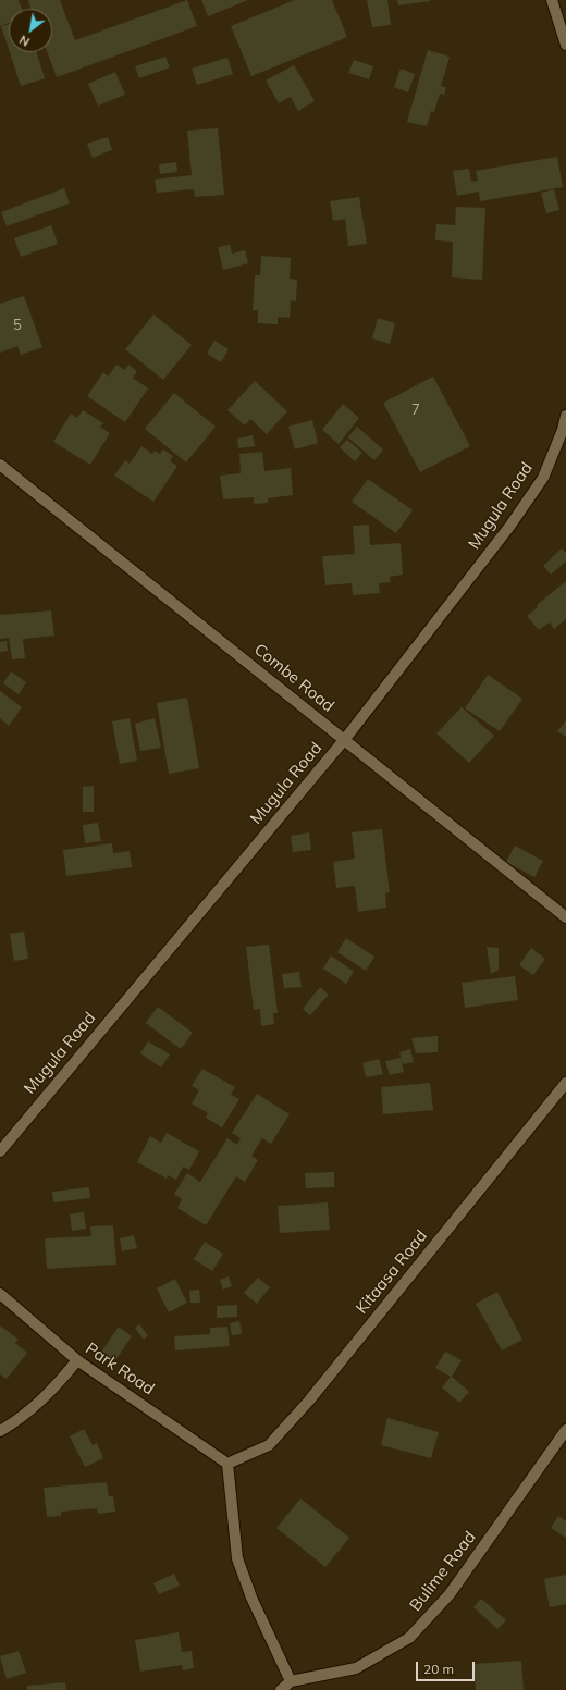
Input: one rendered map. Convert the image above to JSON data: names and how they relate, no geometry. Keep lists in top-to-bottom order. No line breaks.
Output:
{"streets":{"street":["Mugula Road","Combe Road","Kitaasa Road","Park Road","Bulime Road"]},"crossings":[["Mugula Road","Combe Road"],["Kitaasa Road","Park Road"]],"house_numbers":["5","7"],"scale_bar":"20 m","north":"bottom left"}
